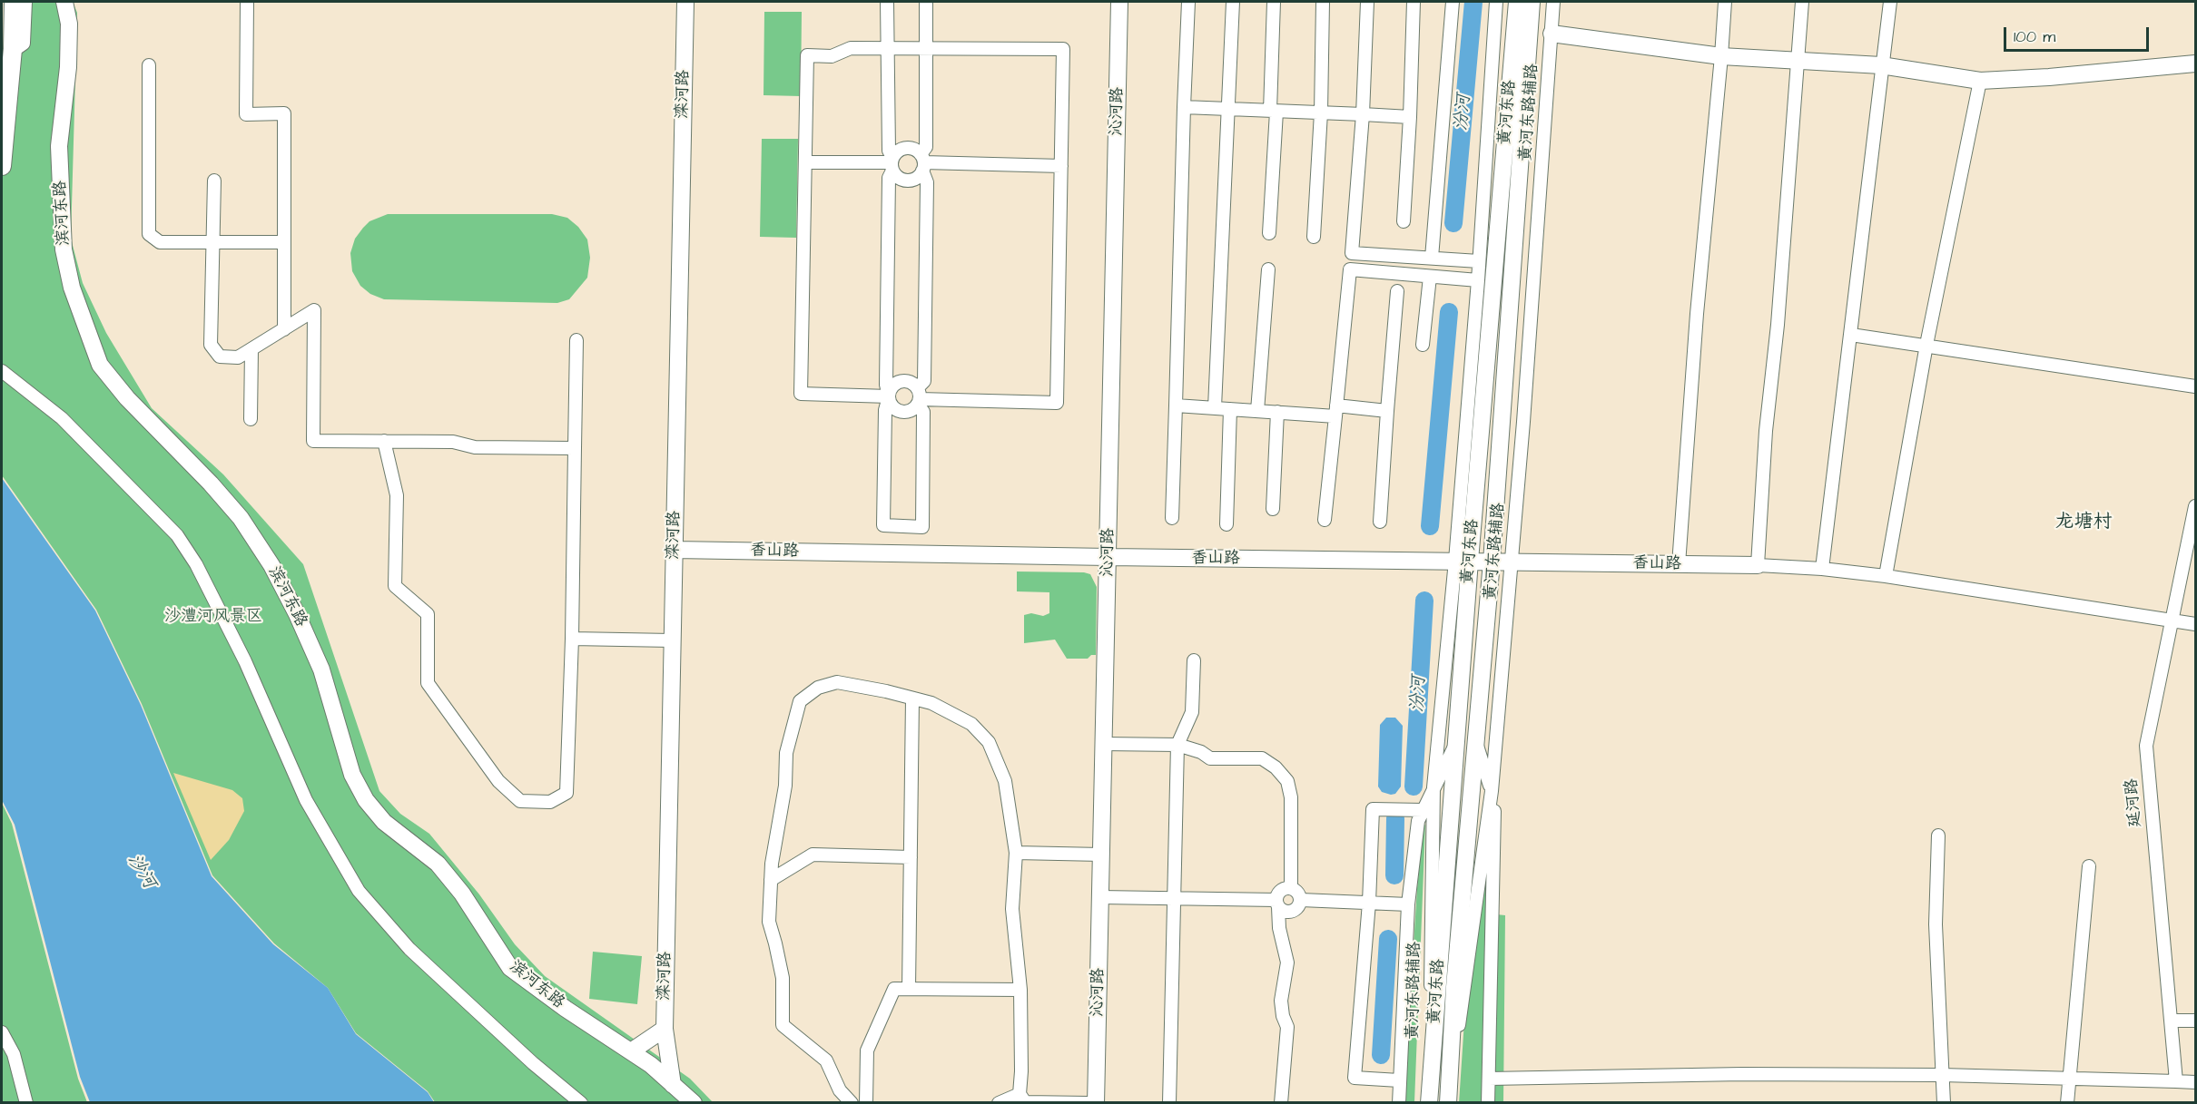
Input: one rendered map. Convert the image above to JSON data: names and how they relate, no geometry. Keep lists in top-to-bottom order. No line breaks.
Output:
{"streets":{"street":["滦河路","沁河路","黄河东路","黄河东路辅路","滨河东路","香山路","延河路"]},"crossings":[["滦河路","滨河东路"],["滦河路","香山路"],["沁河路","香山路"],["黄河东路","黄河东路辅路"],["黄河东路","香山路"],["黄河东路辅路","香山路"]],"districts":["龙塘村"],"water":["汾河","沙河"],"parks":["沙澧河风景区"],"scale_bar":"100 m"}
